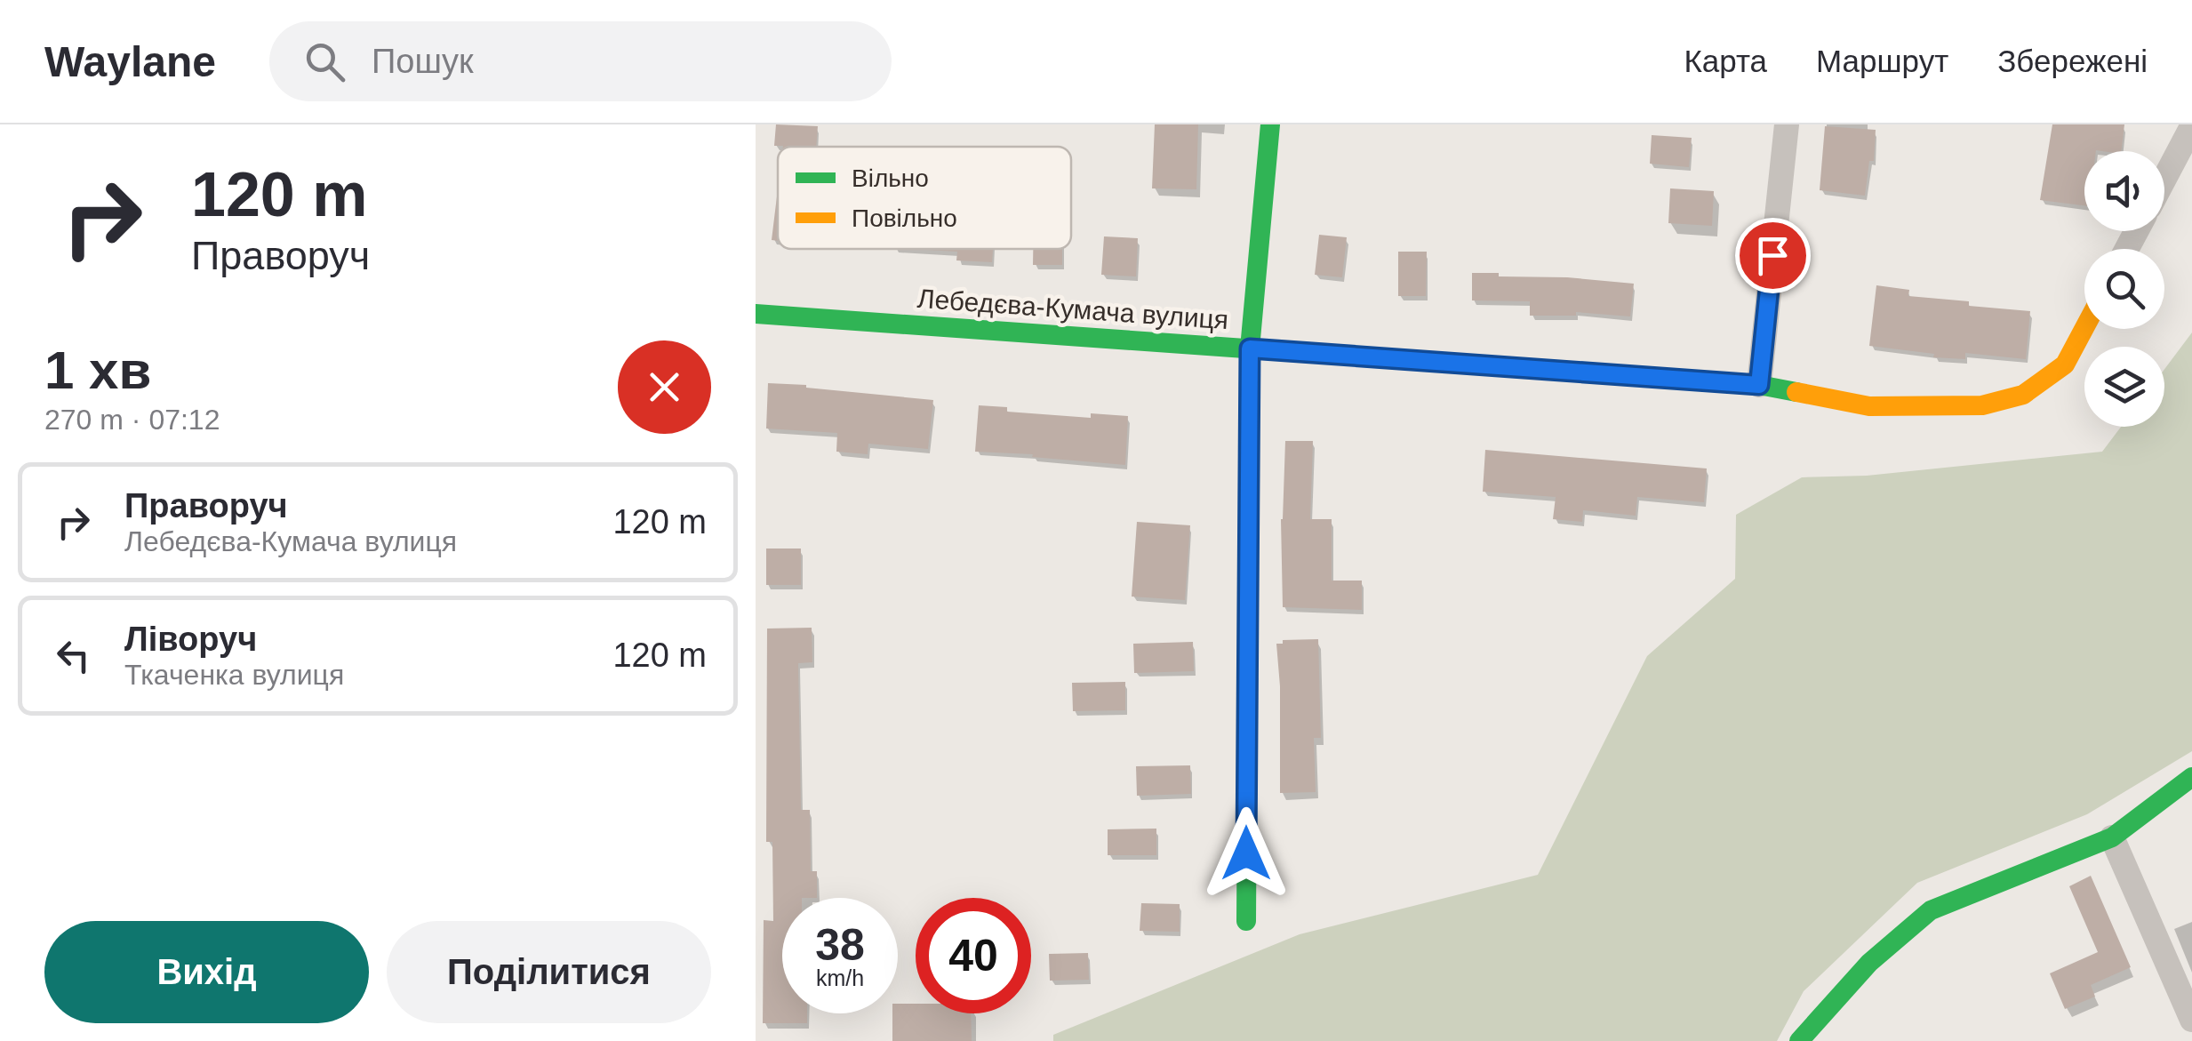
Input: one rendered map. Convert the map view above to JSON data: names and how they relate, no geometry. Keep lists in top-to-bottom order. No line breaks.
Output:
{"streets":{"street":["Лебедєва-Кумача вулиця"]},"legend":["Вільно","Повільно"],"page":{"header":"Waylane","search":"Пошук","nav":["Карта","Маршрут","Збережені"],"turn":["120 m","Праворуч"],"heading":["1 хв","270 m · 07:12"],"list":[{"name":"Праворуч","note":"Лебедєва-Кумача вулиця","value":"120 m"},{"name":"Ліворуч","note":"Ткаченка вулиця","value":"120 m"}],"speed":"38 km/h","limit":"40","buttons":["Вихід","Поділитися"]}}
